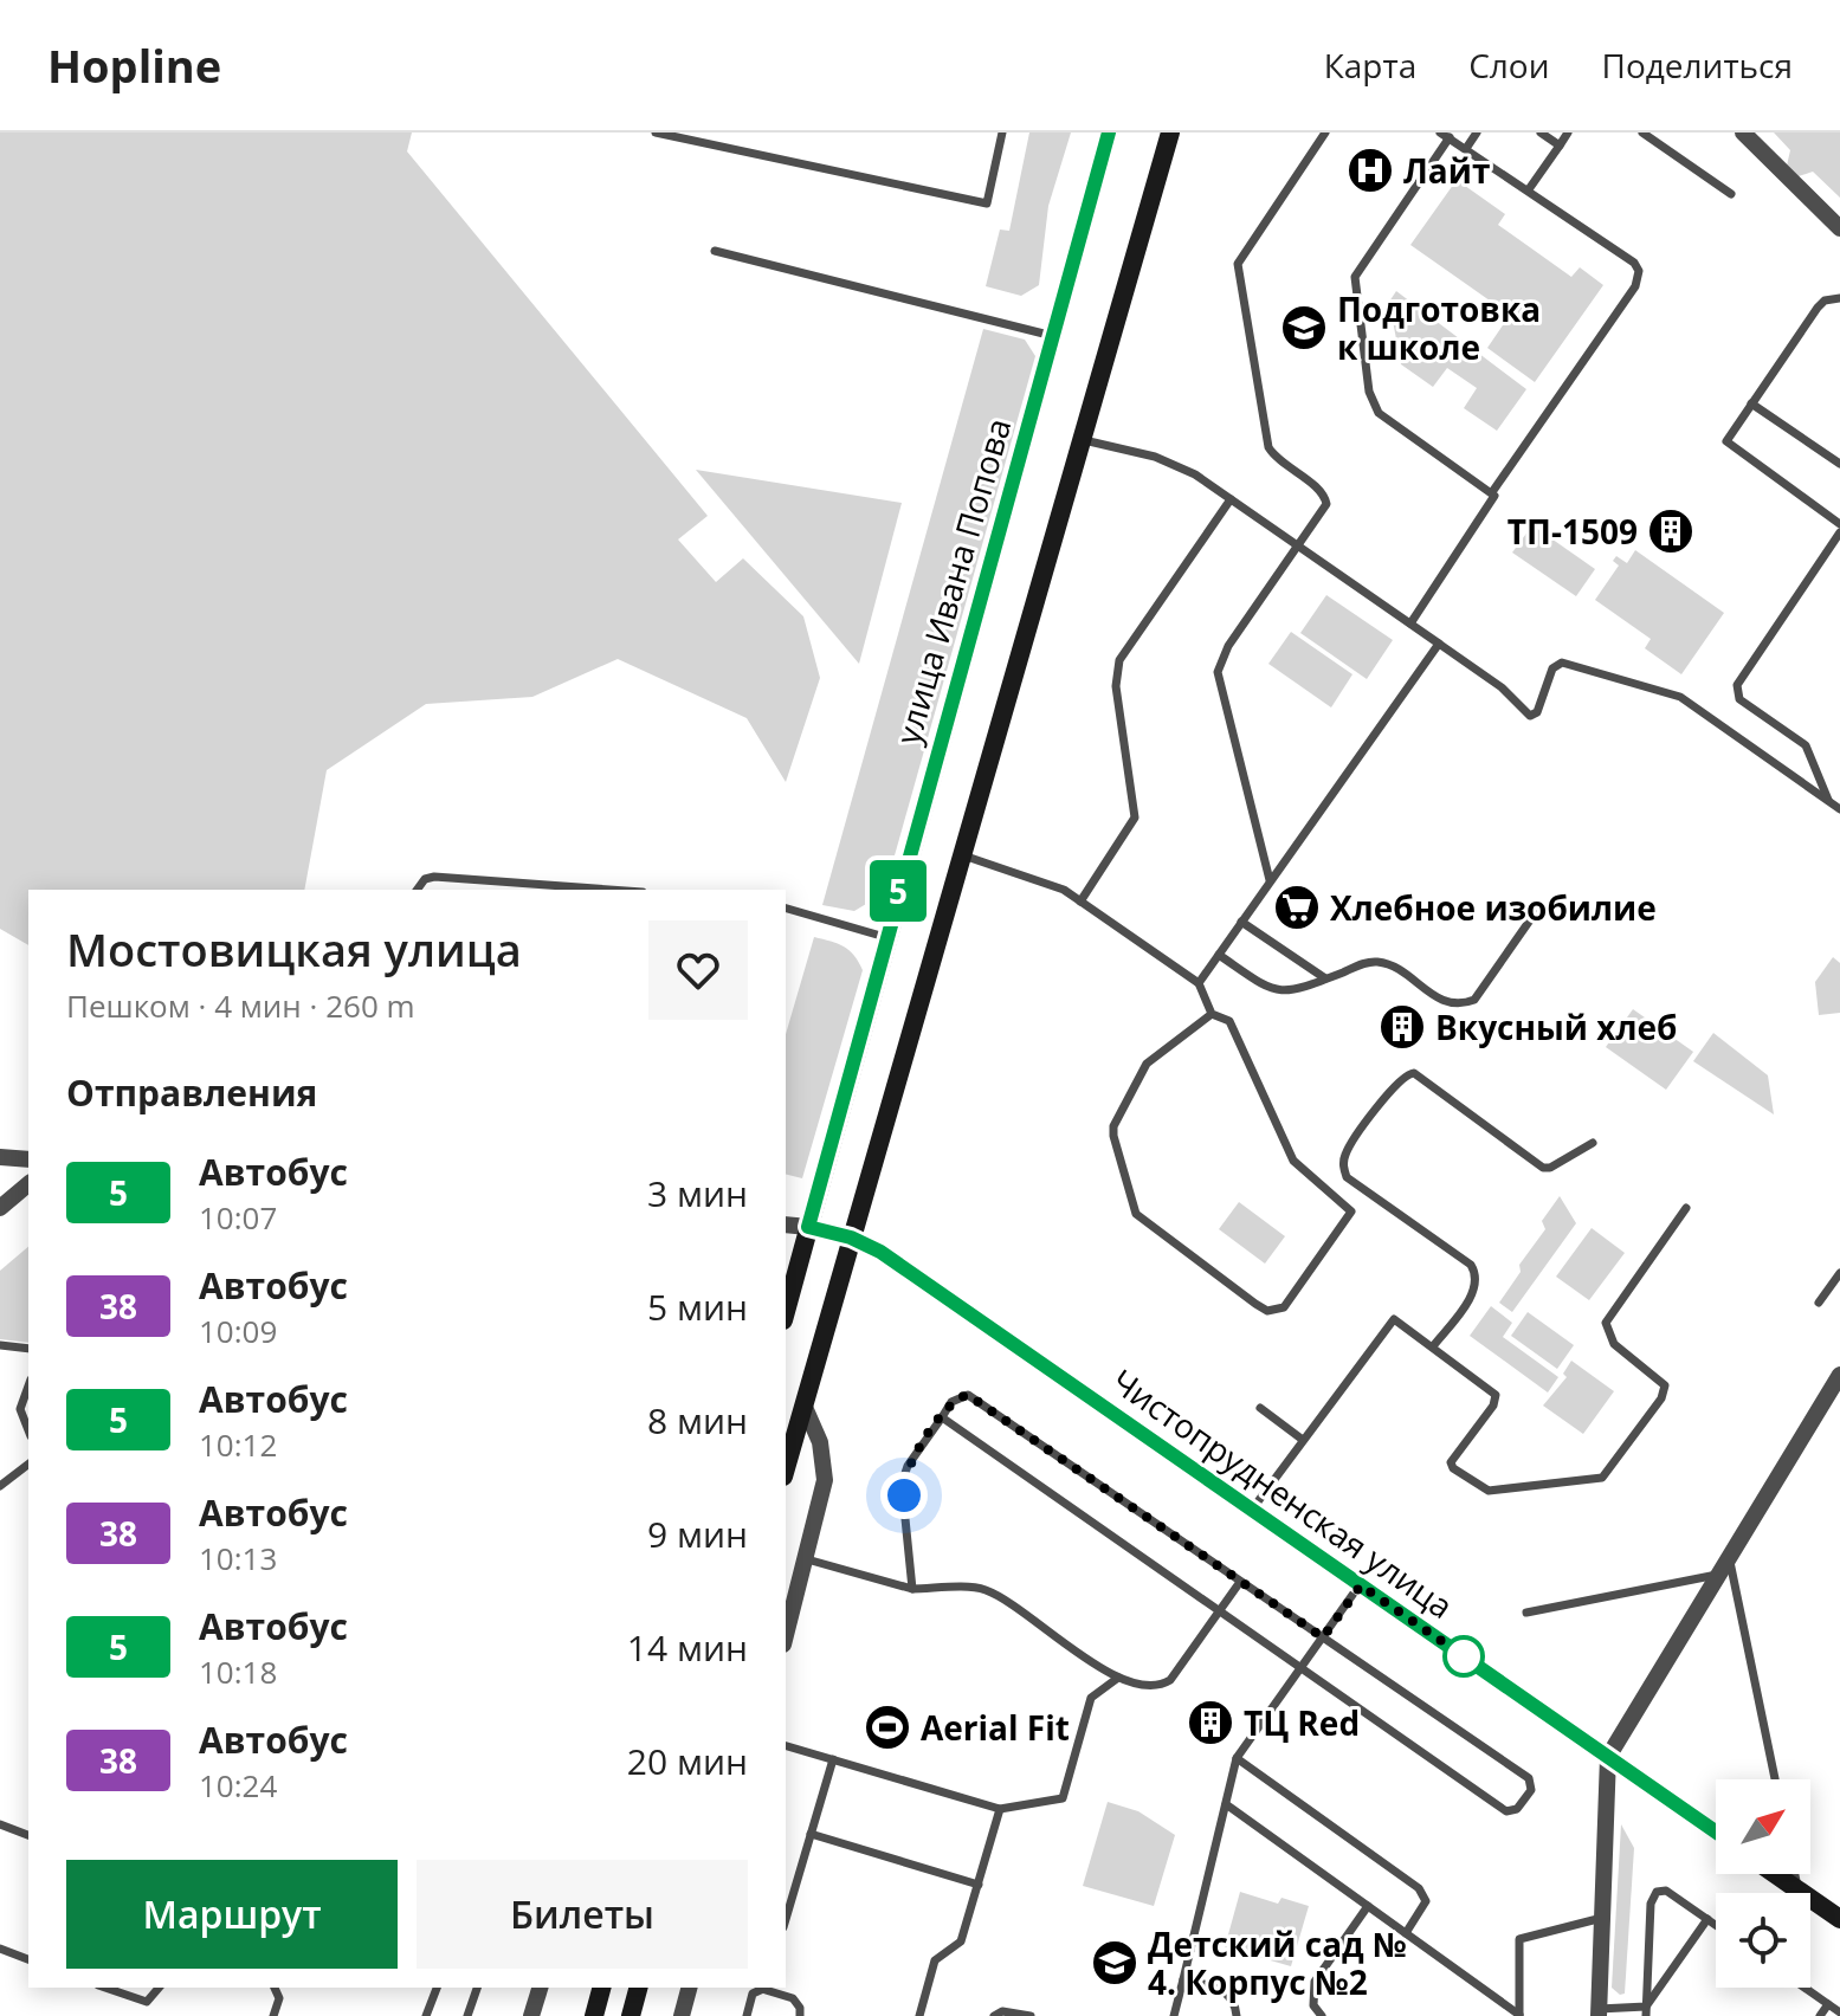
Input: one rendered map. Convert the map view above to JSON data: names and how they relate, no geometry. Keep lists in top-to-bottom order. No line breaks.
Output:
{"streets":{"main road":["улица Ивана Попова","Чистопрудненская улица"]},"crossings":[["улица Ивана Попова","Чистопрудненская улица"]],"places":{"hospital":["Лайт"],"school or university":["Подготовка к школе","Детский сад № 4. Корпус №2"],"building":["ТП-1509","Вкусный хлеб","ТЦ Red"],"supermarket":["Хлебное изобилие"],"sports":["Aerial Fit"]},"lines":["bus line 5"],"north":"top right","page":{"header":"Hopline","nav":["Карта","Слои","Поделиться"],"on_map":"5","heading":[["Мостовицкая улица","Пешком · 4 мин · 260 m"],"Отправления"],"list":[{"mark":"5","name":"Автобус","note":"10:07","value":"3 мин"},{"mark":"38","name":"Автобус","note":"10:09","value":"5 мин"},{"mark":"5","name":"Автобус","note":"10:12","value":"8 мин"},{"mark":"38","name":"Автобус","note":"10:13","value":"9 мин"},{"mark":"5","name":"Автобус","note":"10:18","value":"14 мин"},{"mark":"38","name":"Автобус","note":"10:24","value":"20 мин"}],"buttons":["Маршрут","Билеты"]}}
